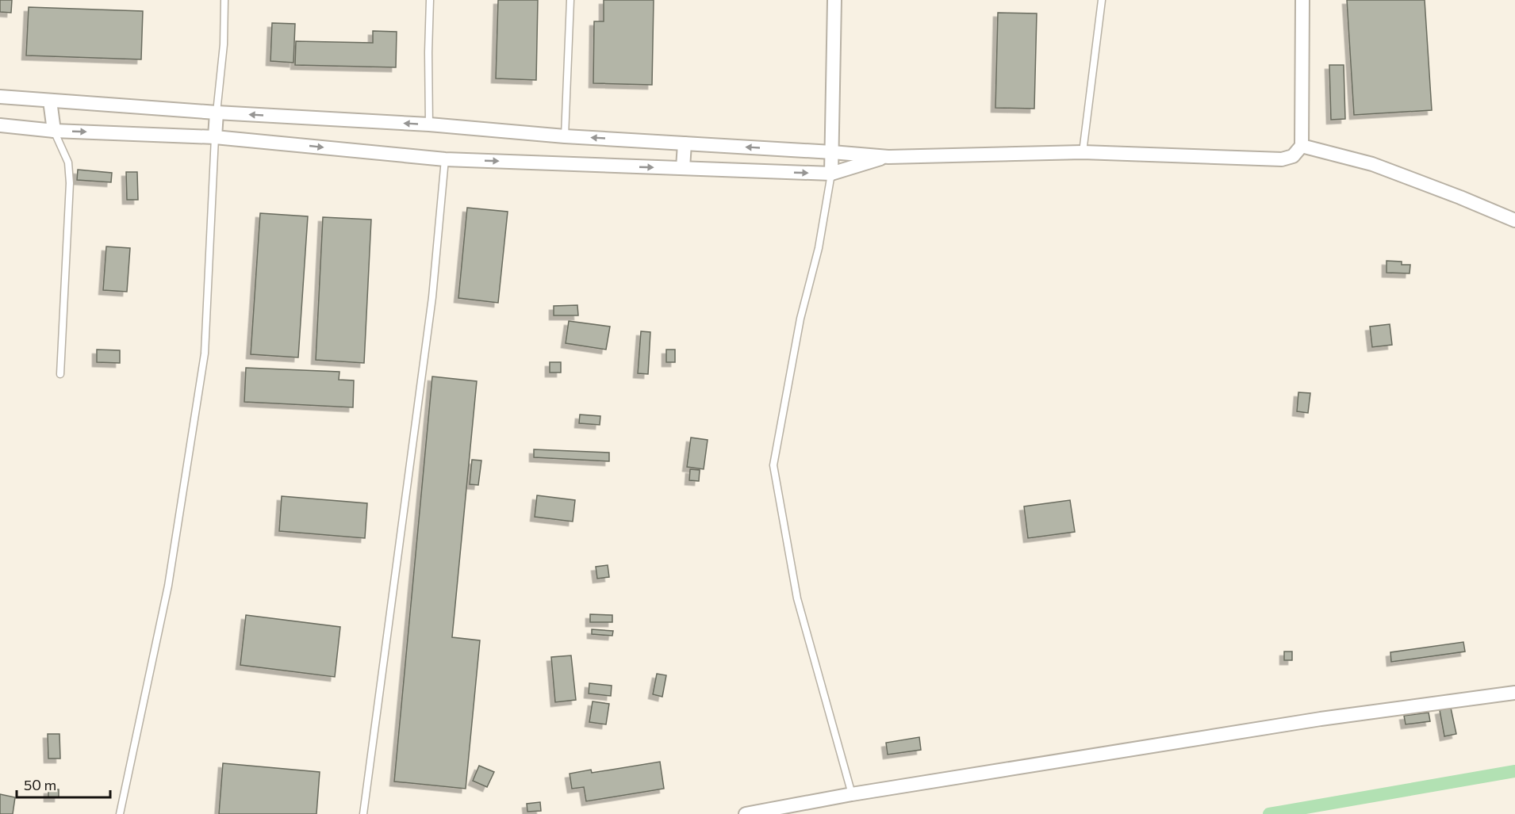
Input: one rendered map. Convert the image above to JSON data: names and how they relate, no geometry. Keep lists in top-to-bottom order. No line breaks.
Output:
{"scale_bar":"50 m"}
